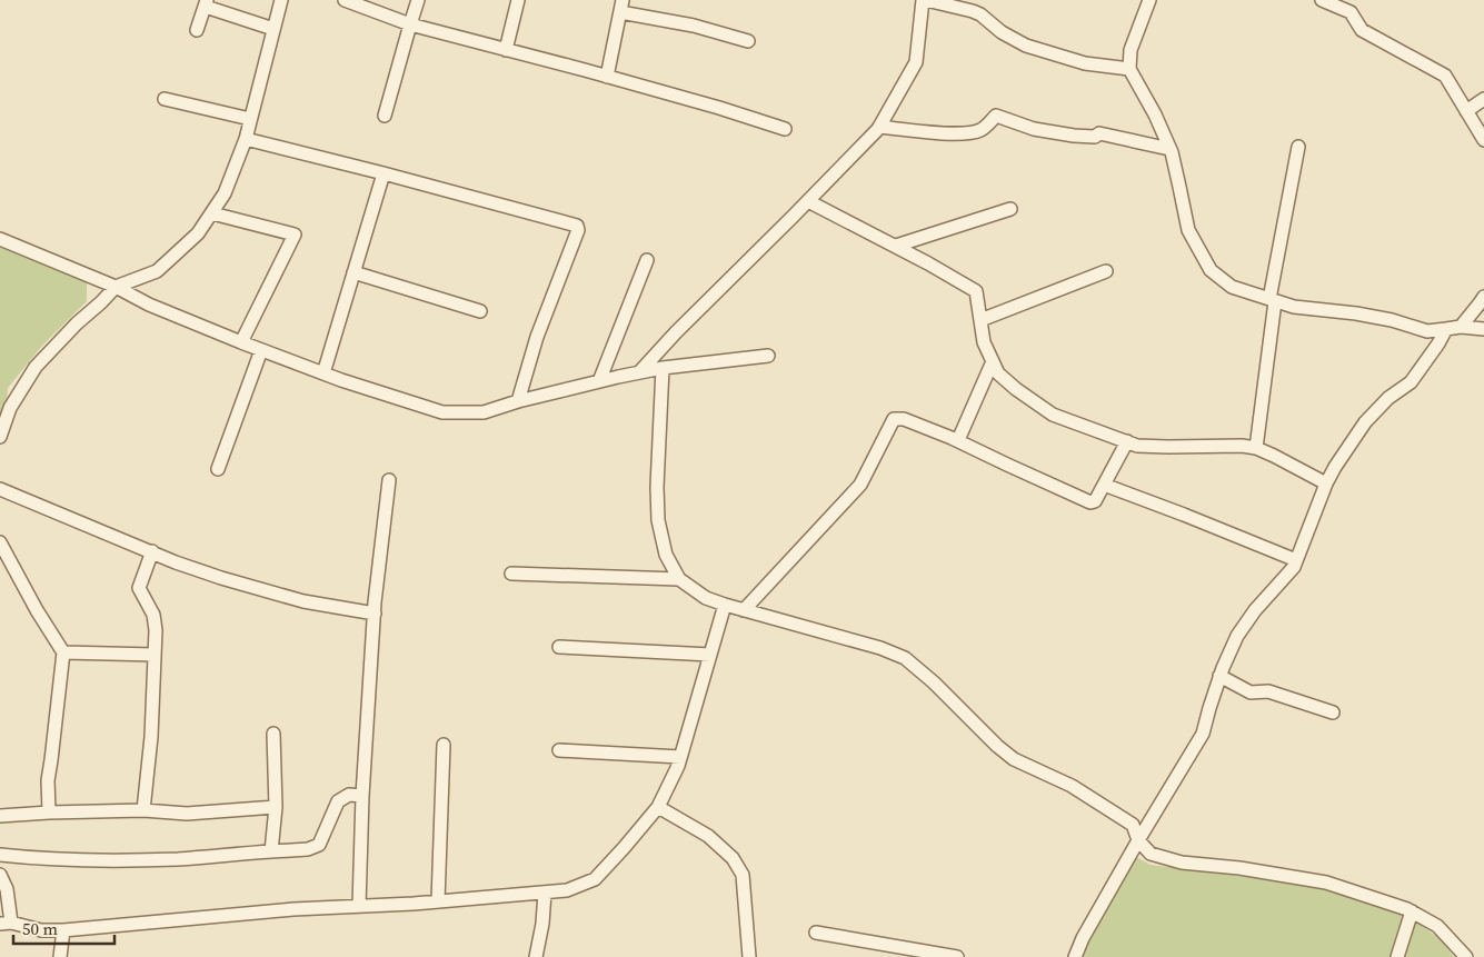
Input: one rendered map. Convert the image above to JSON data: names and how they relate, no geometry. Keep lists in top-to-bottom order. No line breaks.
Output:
{"scale_bar":"50 m"}
